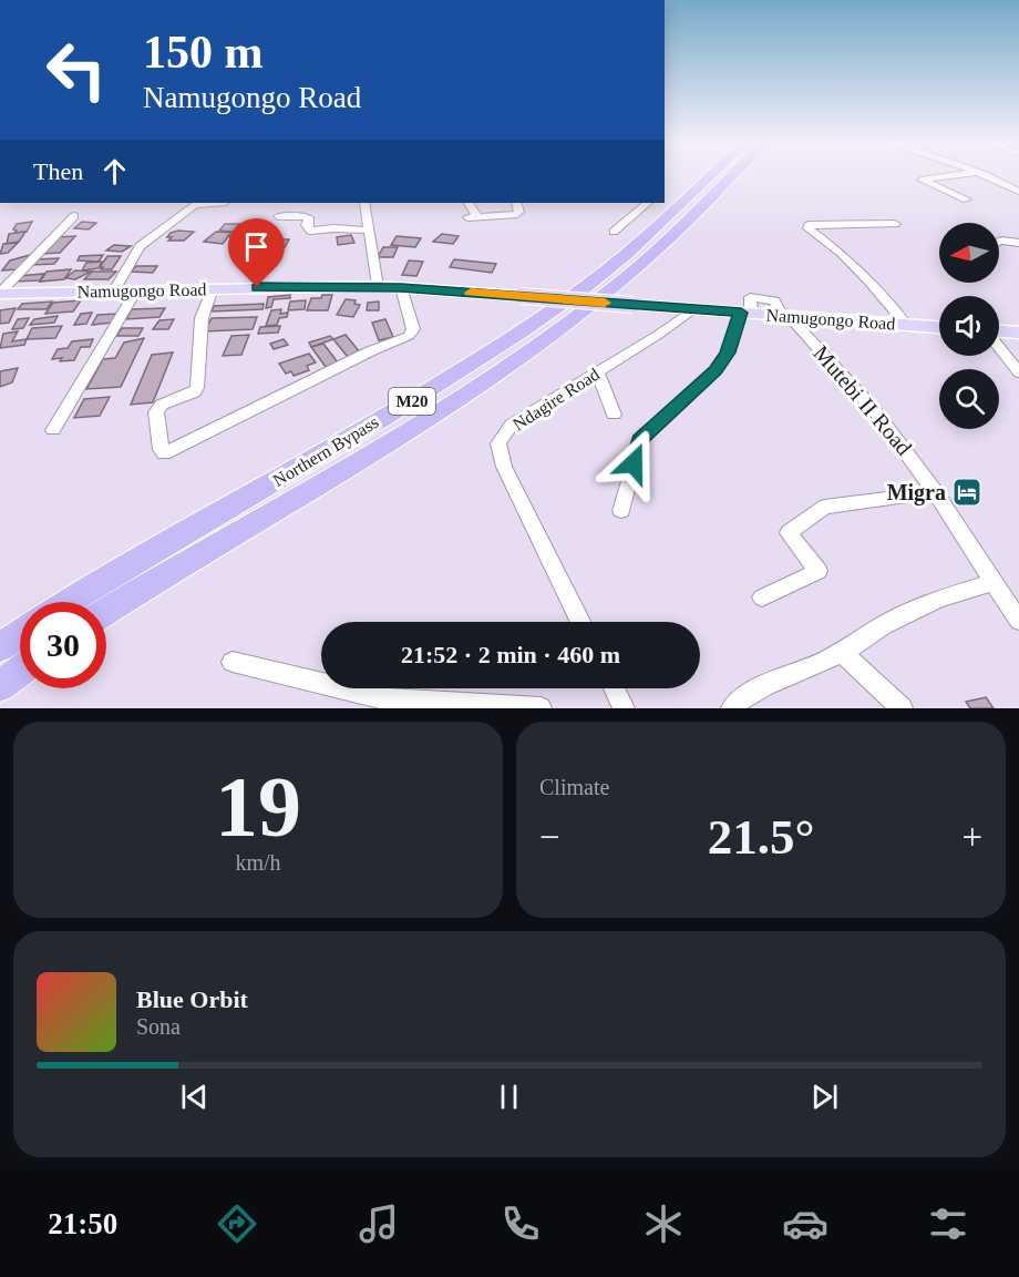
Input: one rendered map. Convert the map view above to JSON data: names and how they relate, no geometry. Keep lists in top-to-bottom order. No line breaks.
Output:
{"streets":{"highway":["M20","Northern Bypass"],"main road":["Namugongo Road"],"street":["Ndagire Road","Mutebi II Road"]},"crossings":[["Namugongo Road","Ndagire Road"],["Namugongo Road","Mutebi II Road"]],"places":{"hotel":["Migra"]},"north":"left","page":{"turn":["150 m","Namugongo Road"],"then":"Then","limit":"30","trip":"21:52 · 2 min · 460 m","tile":[["19","km/h"],"Climate"],"heat":["−","21.5°","+"],"song":["Blue Orbit","Sona"],"tabs":"21:50"}}
